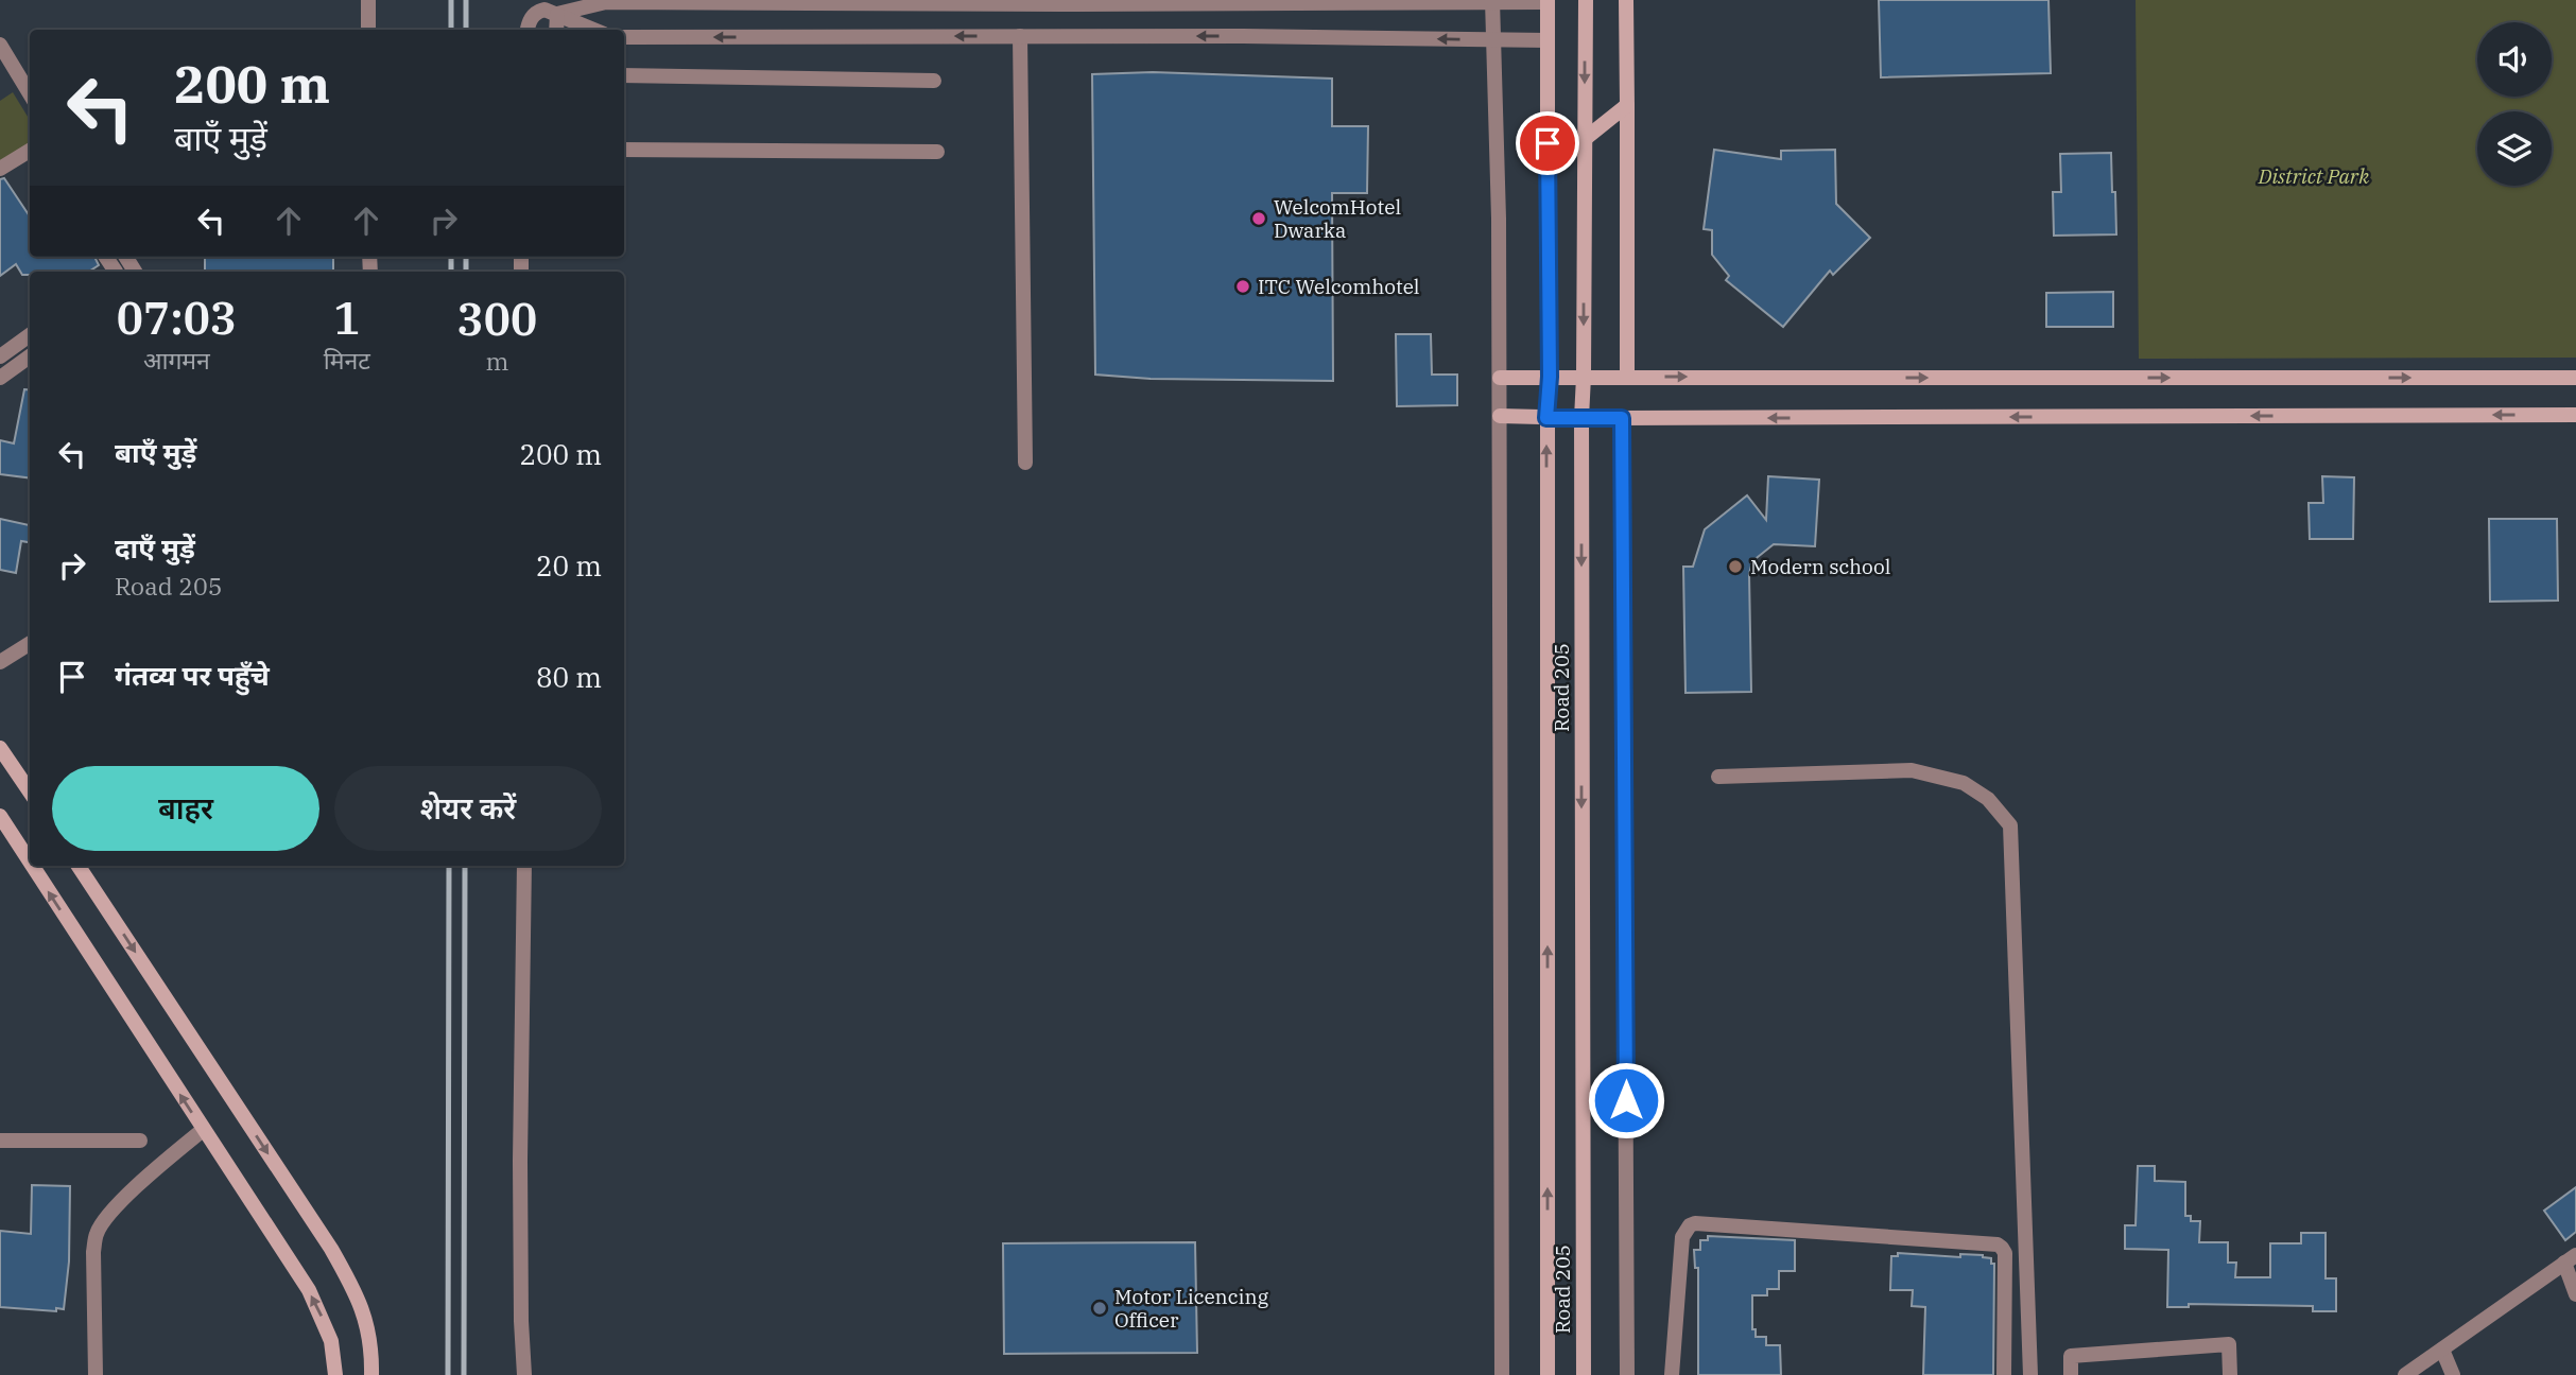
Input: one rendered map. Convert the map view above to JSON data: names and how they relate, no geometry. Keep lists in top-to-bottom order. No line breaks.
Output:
{"streets":{"street":["Road 205"]},"parks":["District Park"],"places":["WelcomHotel Dwarka","ITC Welcomhotel","Modern school","Motor Licencing Officer"],"page":{"turn":["200 m","बाएँ मुड़ें"],"eta":["07:03","आगमन","1","मिनट","300","m"],"list":[{"name":"बाएँ मुड़ें","value":"200 m"},{"name":"दाएँ मुड़ें","note":"Road 205","value":"20 m"},{"name":"गंतव्य पर पहुँचे","value":"80 m"}],"buttons":["बाहर","शेयर करें"]}}
